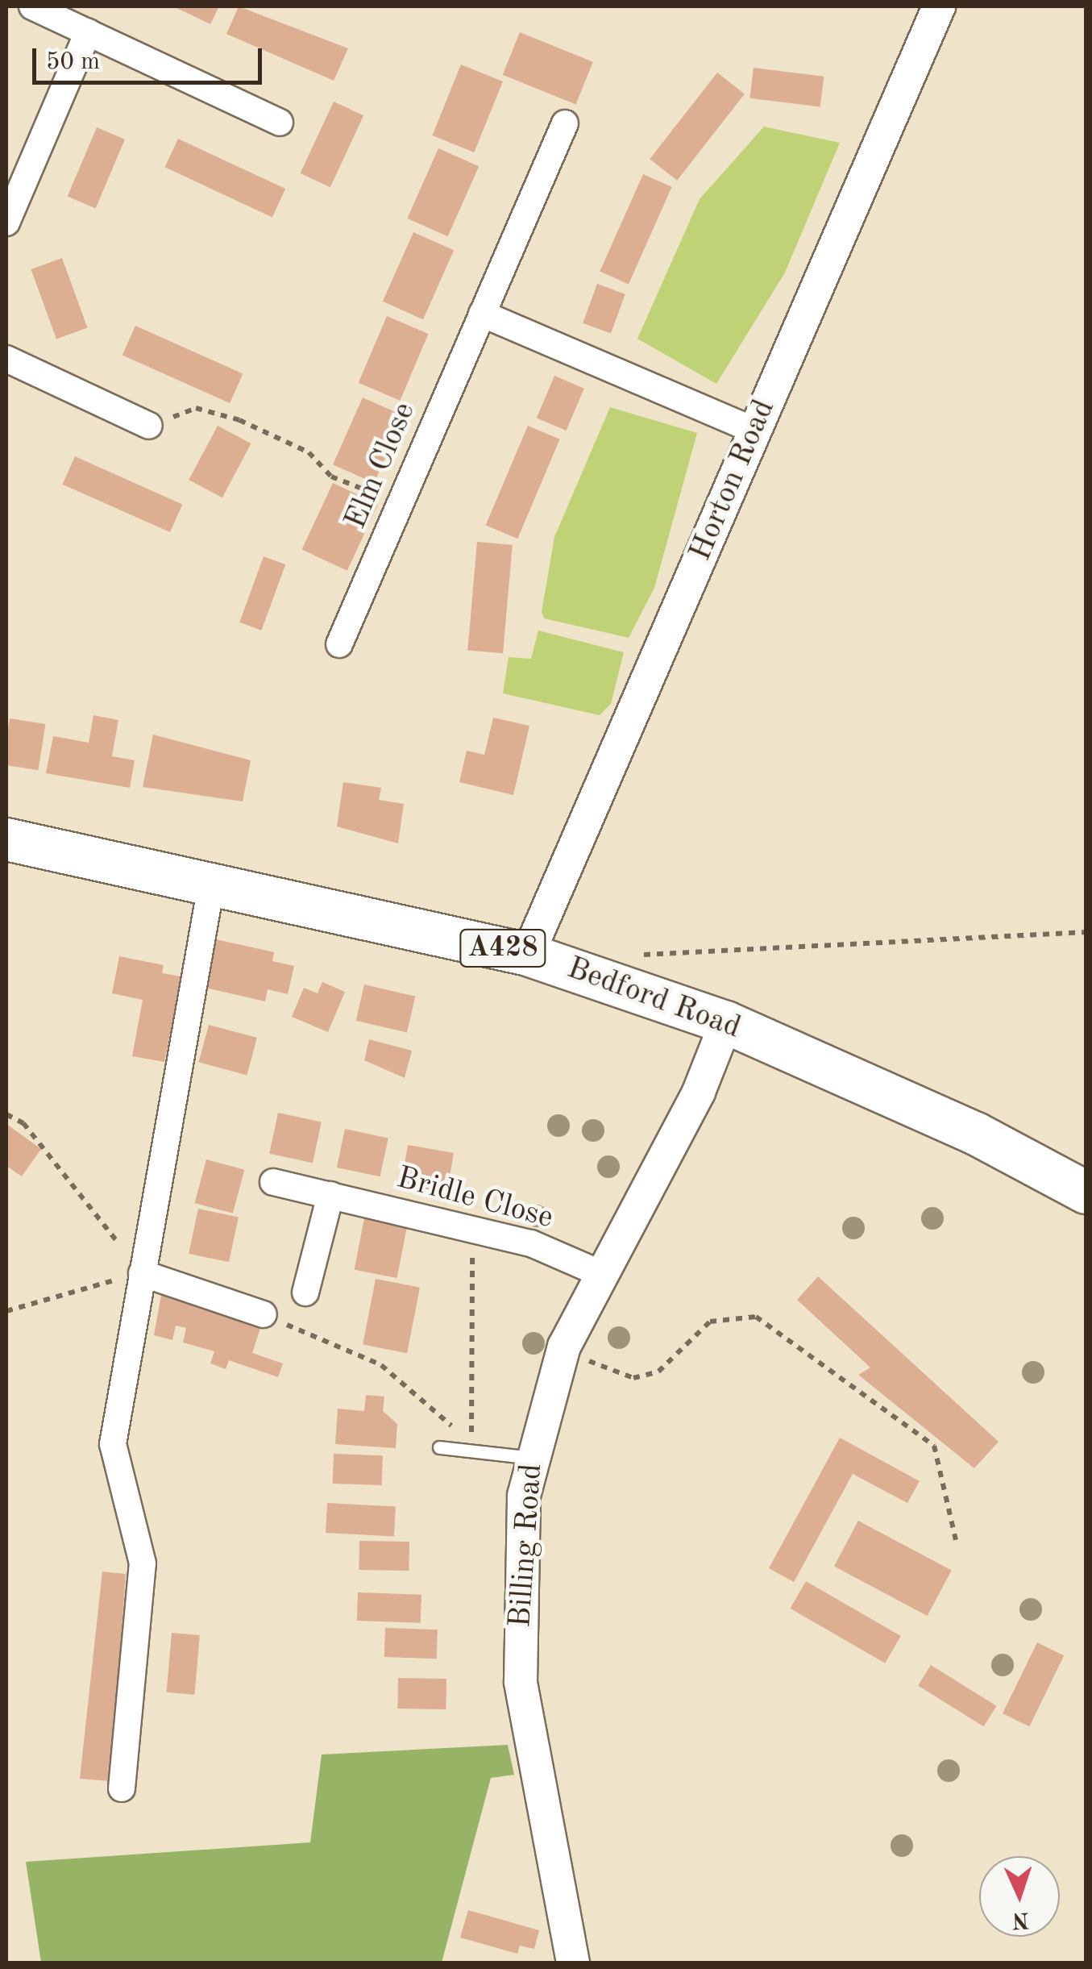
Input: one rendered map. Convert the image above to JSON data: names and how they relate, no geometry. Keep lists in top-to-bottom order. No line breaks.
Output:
{"streets":{"highway":["A428","Bedford Road"],"street":["Elm Close","Horton Road","Bridle Close","Billing Road"]},"crossings":[["Horton Road","Bedford Road"],["Bedford Road","Billing Road"],["Bridle Close","Billing Road"]],"scale_bar":"50 m","north":"bottom"}
